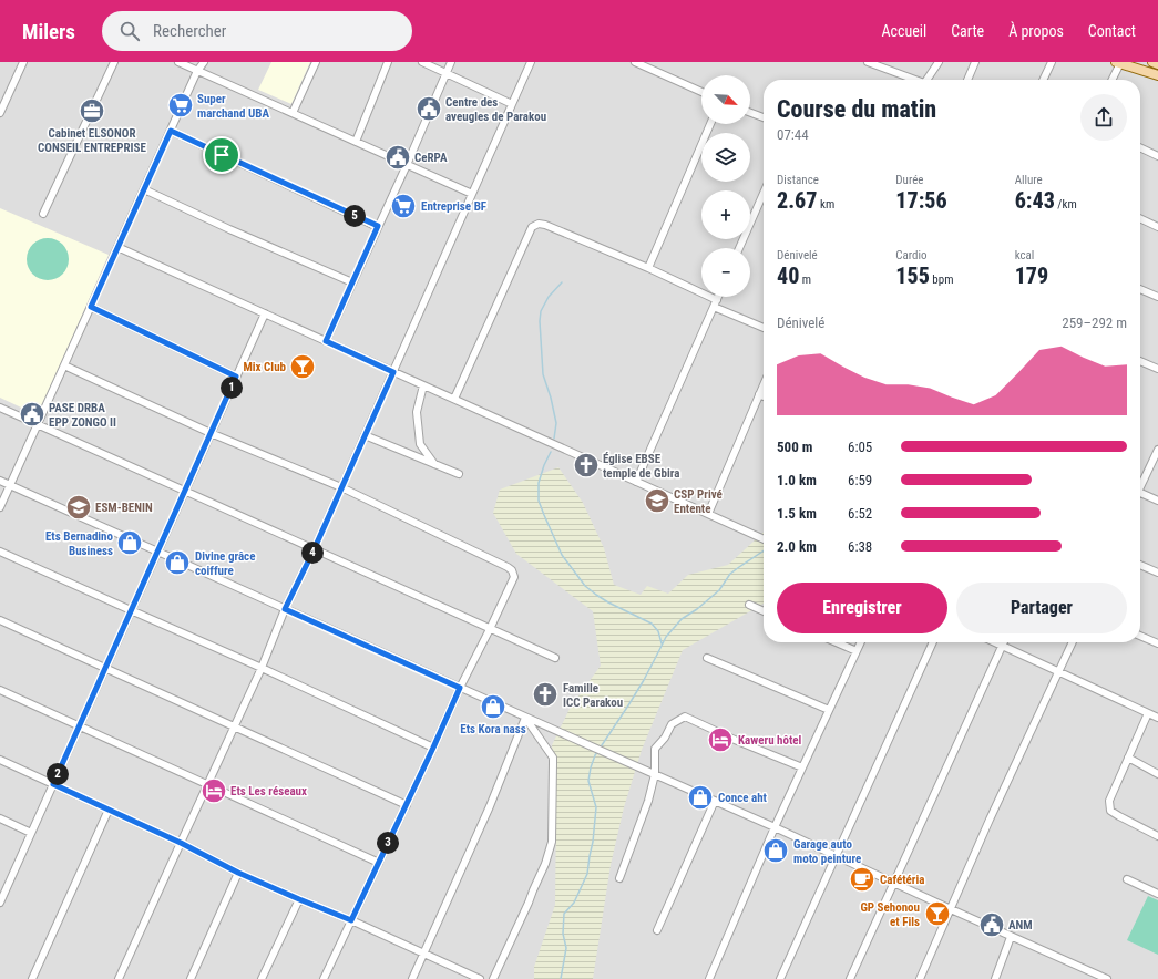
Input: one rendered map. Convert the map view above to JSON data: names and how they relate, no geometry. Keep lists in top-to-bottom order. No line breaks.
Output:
{"places":{"supermarket":["Super marchand UBA","Entreprise BF"],"public building":["Centre des aveugles de Parakou","CeRPA","PASE DRBA EPP ZONGO II","ANM"],"office":["Cabinet ELSONOR CONSEIL ENTREPRISE"],"bar":["Mix Club","GP Sehonou et Fils"],"church":["Église EBSE temple de Gbira","Famille ICC Parakou"],"school or university":["CSP Privé Entente","ESM-BENIN"],"shop":["Ets Bernadino Business","Divine grâce coiffure","Ets Kora nass","Conce aht","Garage auto moto peinture"],"hotel":["Kaweru hôtel","Ets Les réseaux"],"cafe":["Cafétéria"]},"north":"bottom right","page":{"header":"Milers","search":"Rechercher","nav":["Accueil","Carte","À propos","Contact"],"map_buttons":["+","−"],"heading":["Course du matin","07:44"],"stats":[["Distance","2.67 km"],["Durée","17:56"],["Allure","6:43 /km"],["Dénivelé","40 m"],["Cardio","155 bpm"],["kcal","179"]],"pins":["5","1","4","2","3"],"chart":["Dénivelé","259–292 m"],"list":[{"name":"500 m","note":"6:05"},{"name":"1.0 km","note":"6:59"},{"name":"1.5 km","note":"6:52"},{"name":"2.0 km","note":"6:38"}],"buttons":["Enregistrer","Partager"]}}
